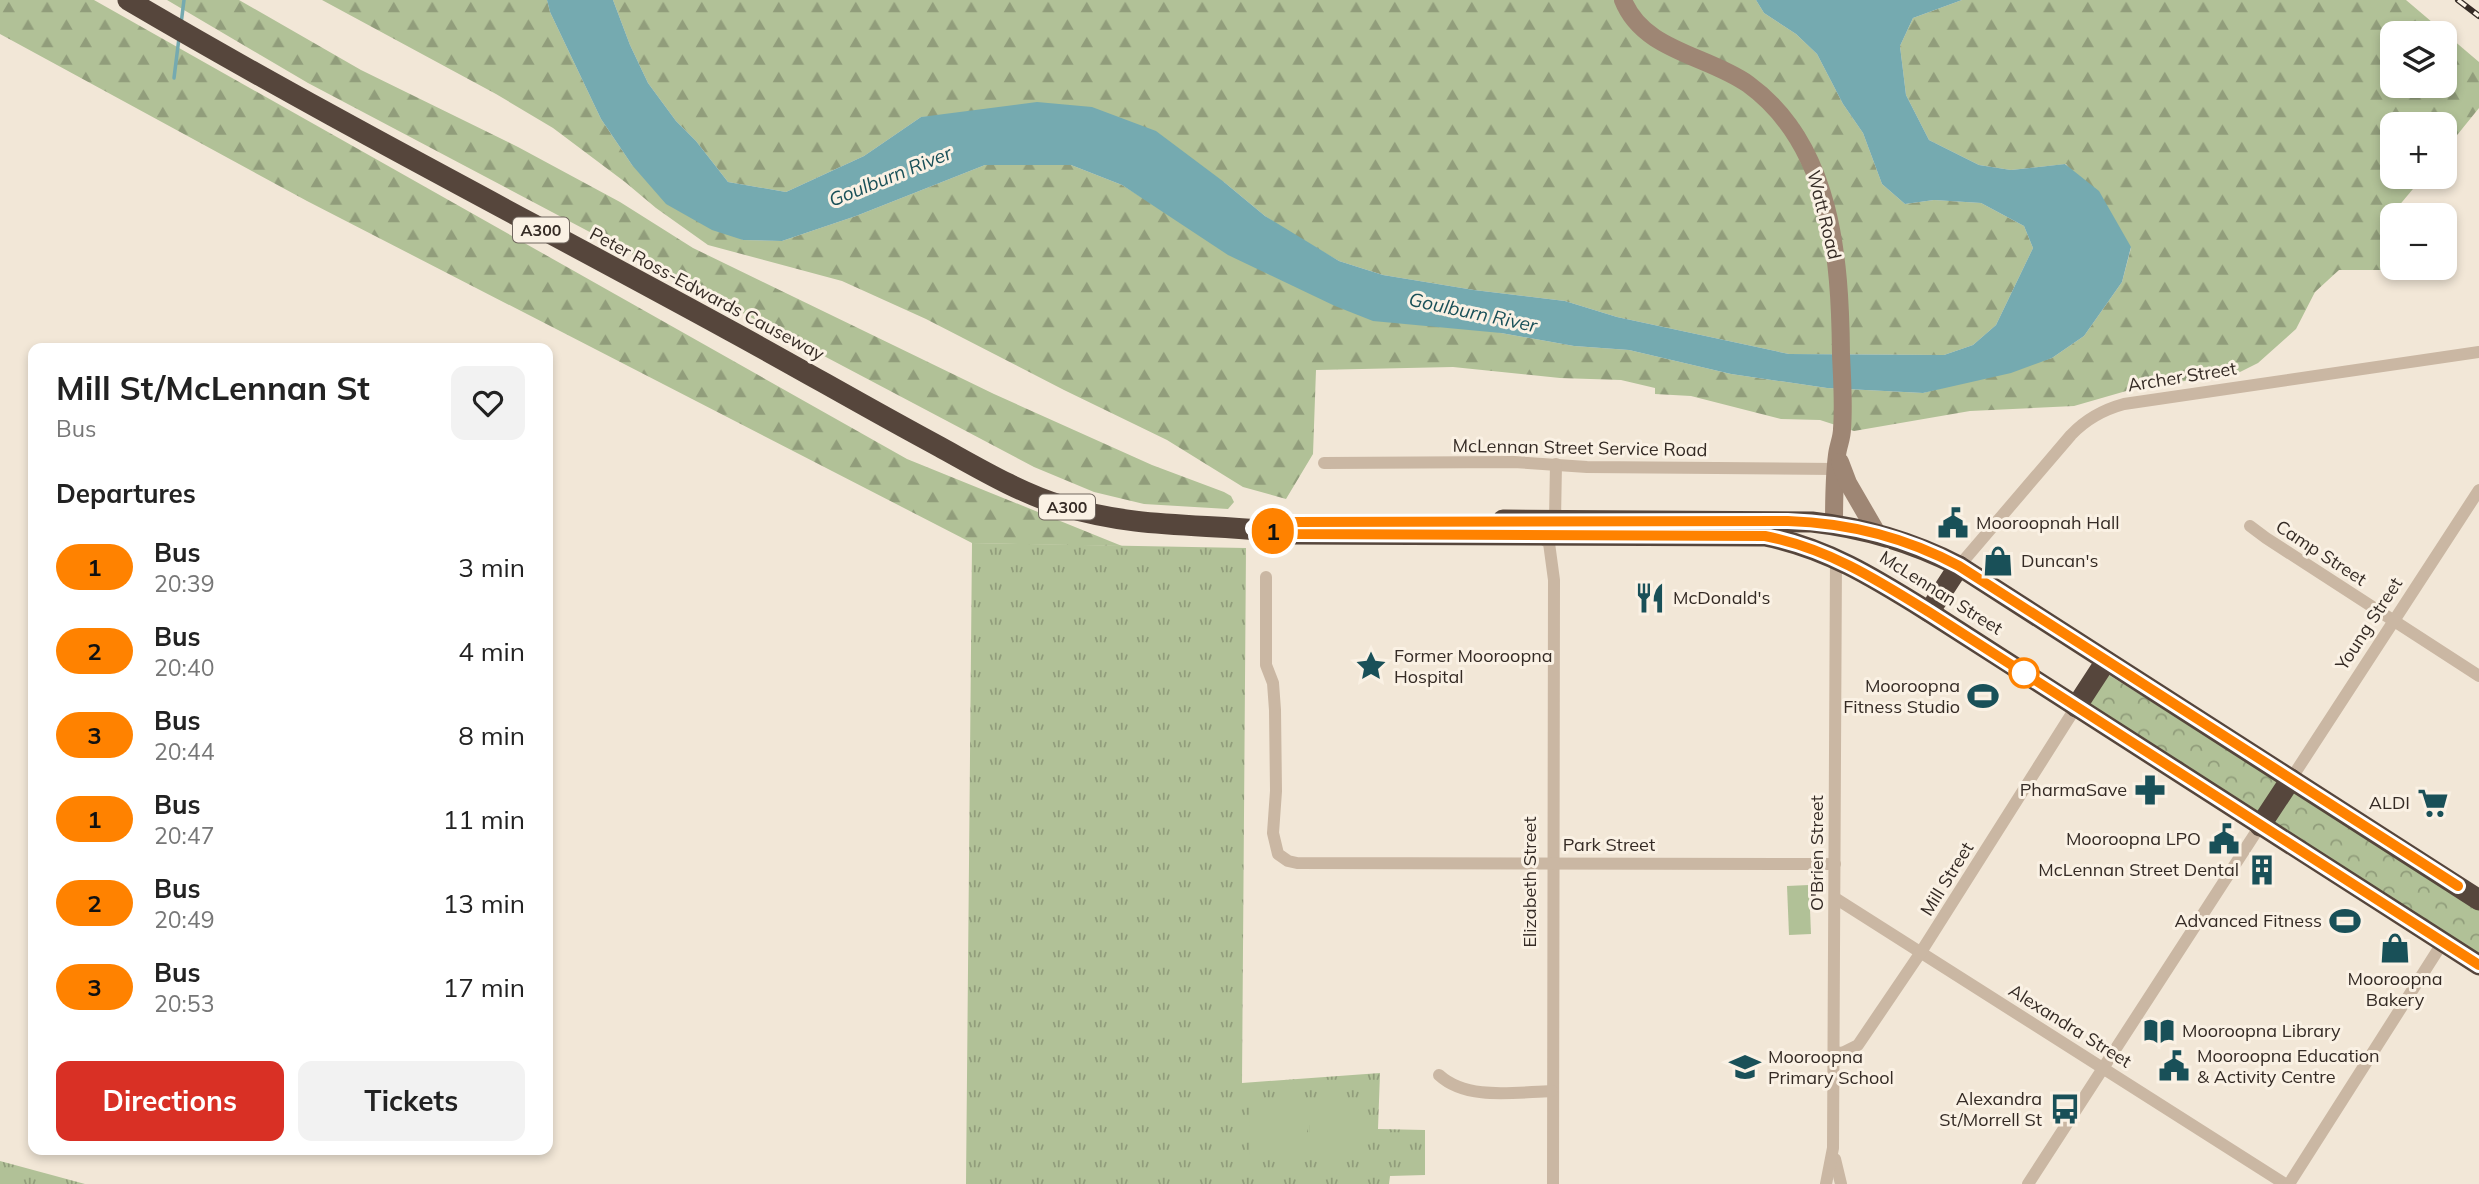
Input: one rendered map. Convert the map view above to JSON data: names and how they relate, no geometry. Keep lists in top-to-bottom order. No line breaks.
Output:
{"streets":{"highway":["A300","Peter Ross-Edwards Causeway","McLennan Street"],"street":["Watt Road","Archer Street","McLennan Street Service Road","Camp Street","Young Street","Park Street","O'Brien Street","Mill Street","Elizabeth Street","Alexandra Street"]},"crossings":[["Watt Road","McLennan Street Service Road"],["Watt Road","McLennan Street"],["Peter Ross-Edwards Causeway","McLennan Street"],["Archer Street","McLennan Street"],["McLennan Street Service Road","Elizabeth Street"],["Camp Street","Young Street"],["McLennan Street","Young Street"],["McLennan Street","O'Brien Street"],["McLennan Street","Mill Street"],["McLennan Street","Elizabeth Street"],["Park Street","O'Brien Street"],["Park Street","Elizabeth Street"],["O'Brien Street","Mill Street"],["O'Brien Street","Alexandra Street"],["Mill Street","Alexandra Street"]],"water":["Goulburn River"],"places":{"public building":["Mooroopnah Hall","Mooroopna LPO","Mooroopna Education & Activity Centre"],"shop":["Duncan's","Mooroopna Bakery"],"restaurant":["McDonald's"],"place":["Former Mooroopna Hospital"],"sports":["Mooroopna Fitness Studio","Advanced Fitness"],"pharmacy":["PharmaSave"],"supermarket":["ALDI"],"building":["McLennan Street Dental"],"library":["Mooroopna Library"],"school or university":["Mooroopna Primary School"],"bus stop":["Alexandra St/Morrell St"]},"lines":["bus line 1"],"page":{"on_map":"1","map_buttons":["+","−"],"heading":[["Mill St/McLennan St","Bus"],"Departures"],"list":[{"mark":"1","name":"Bus","note":"20:39","value":"3 min"},{"mark":"2","name":"Bus","note":"20:40","value":"4 min"},{"mark":"3","name":"Bus","note":"20:44","value":"8 min"},{"mark":"1","name":"Bus","note":"20:47","value":"11 min"},{"mark":"2","name":"Bus","note":"20:49","value":"13 min"},{"mark":"3","name":"Bus","note":"20:53","value":"17 min"}],"buttons":["Directions","Tickets"]}}
